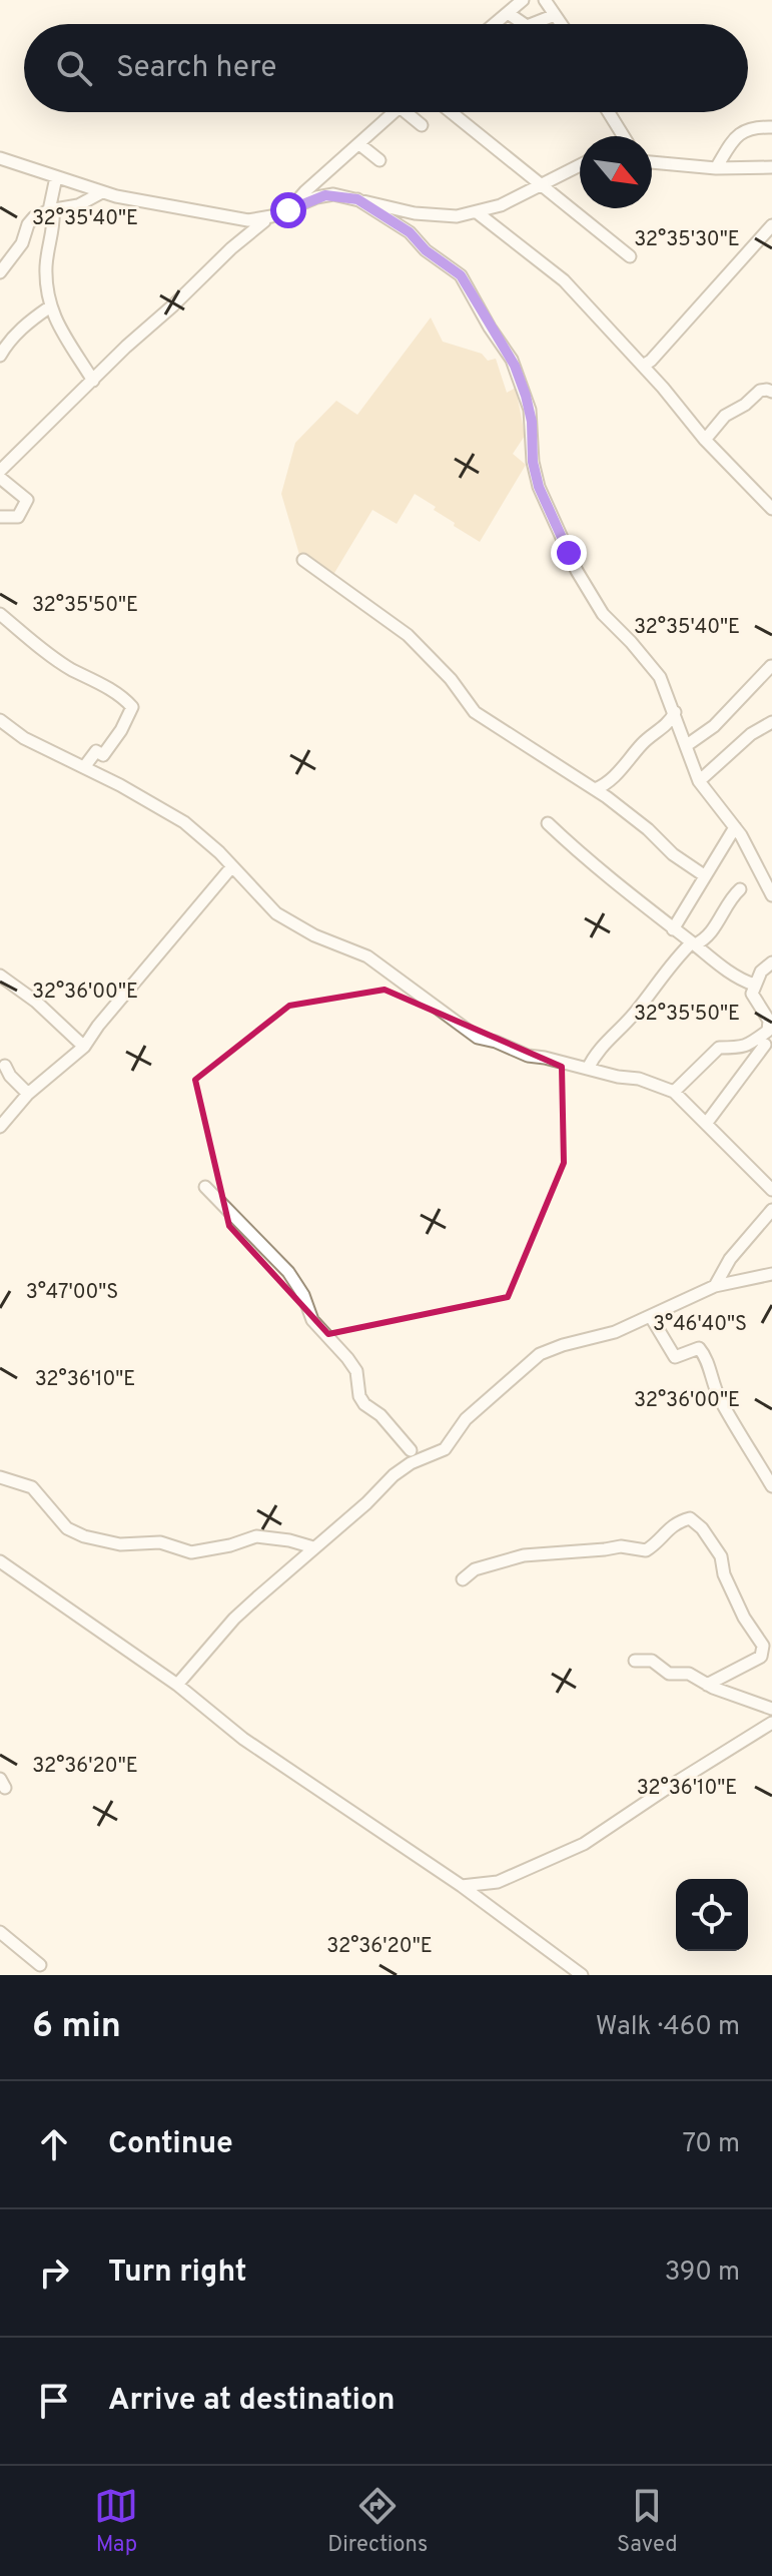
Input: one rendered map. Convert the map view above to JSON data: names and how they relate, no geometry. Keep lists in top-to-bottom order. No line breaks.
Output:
{"north":"bottom right","page":{"search":"Search here","heading":["6 min","Walk · 460 m"],"list":[["Continue","70 m"],["Turn right","390 m"],"Arrive at destination"],"nav":["Map","Directions","Saved"]},"coordinates":["32°35'40\"E","32°35'30\"E","32°35'50\"E","32°36'00\"E","3°47'00\"S","3°46'40\"S","32°36'10\"E","32°36'20\"E"]}
